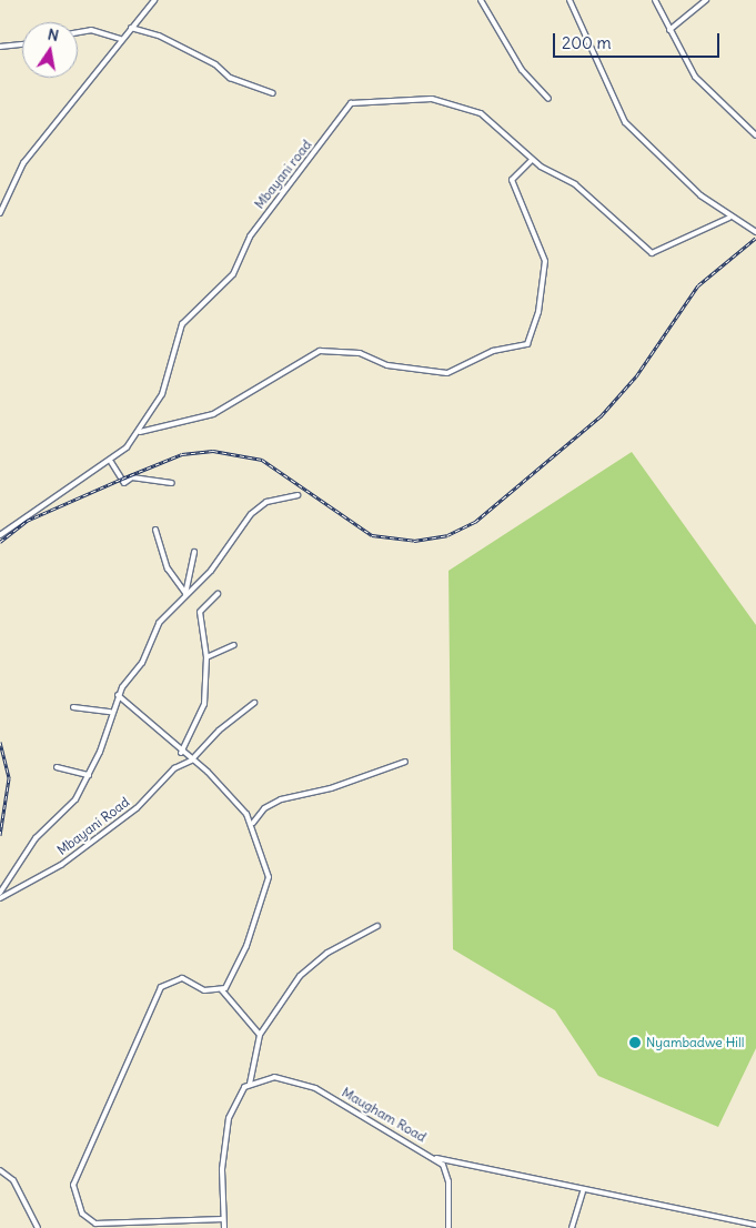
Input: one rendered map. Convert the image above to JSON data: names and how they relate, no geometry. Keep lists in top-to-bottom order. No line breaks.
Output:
{"streets":{"street":["Mbayani road","Mbayani Road","Maugham Road"]},"places":["Nyambadwe Hill"],"scale_bar":"200 m","north":"top"}
